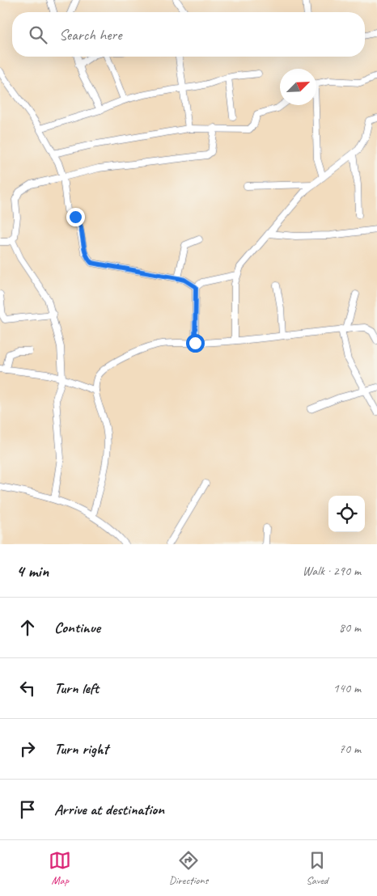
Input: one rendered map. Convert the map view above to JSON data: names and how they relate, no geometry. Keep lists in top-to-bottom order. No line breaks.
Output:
{"north":"top right","page":{"search":"Search here","heading":["4 min","Walk · 290 m"],"list":[["Continue","80 m"],["Turn left","140 m"],["Turn right","70 m"],"Arrive at destination"],"nav":["Map","Directions","Saved"]}}
